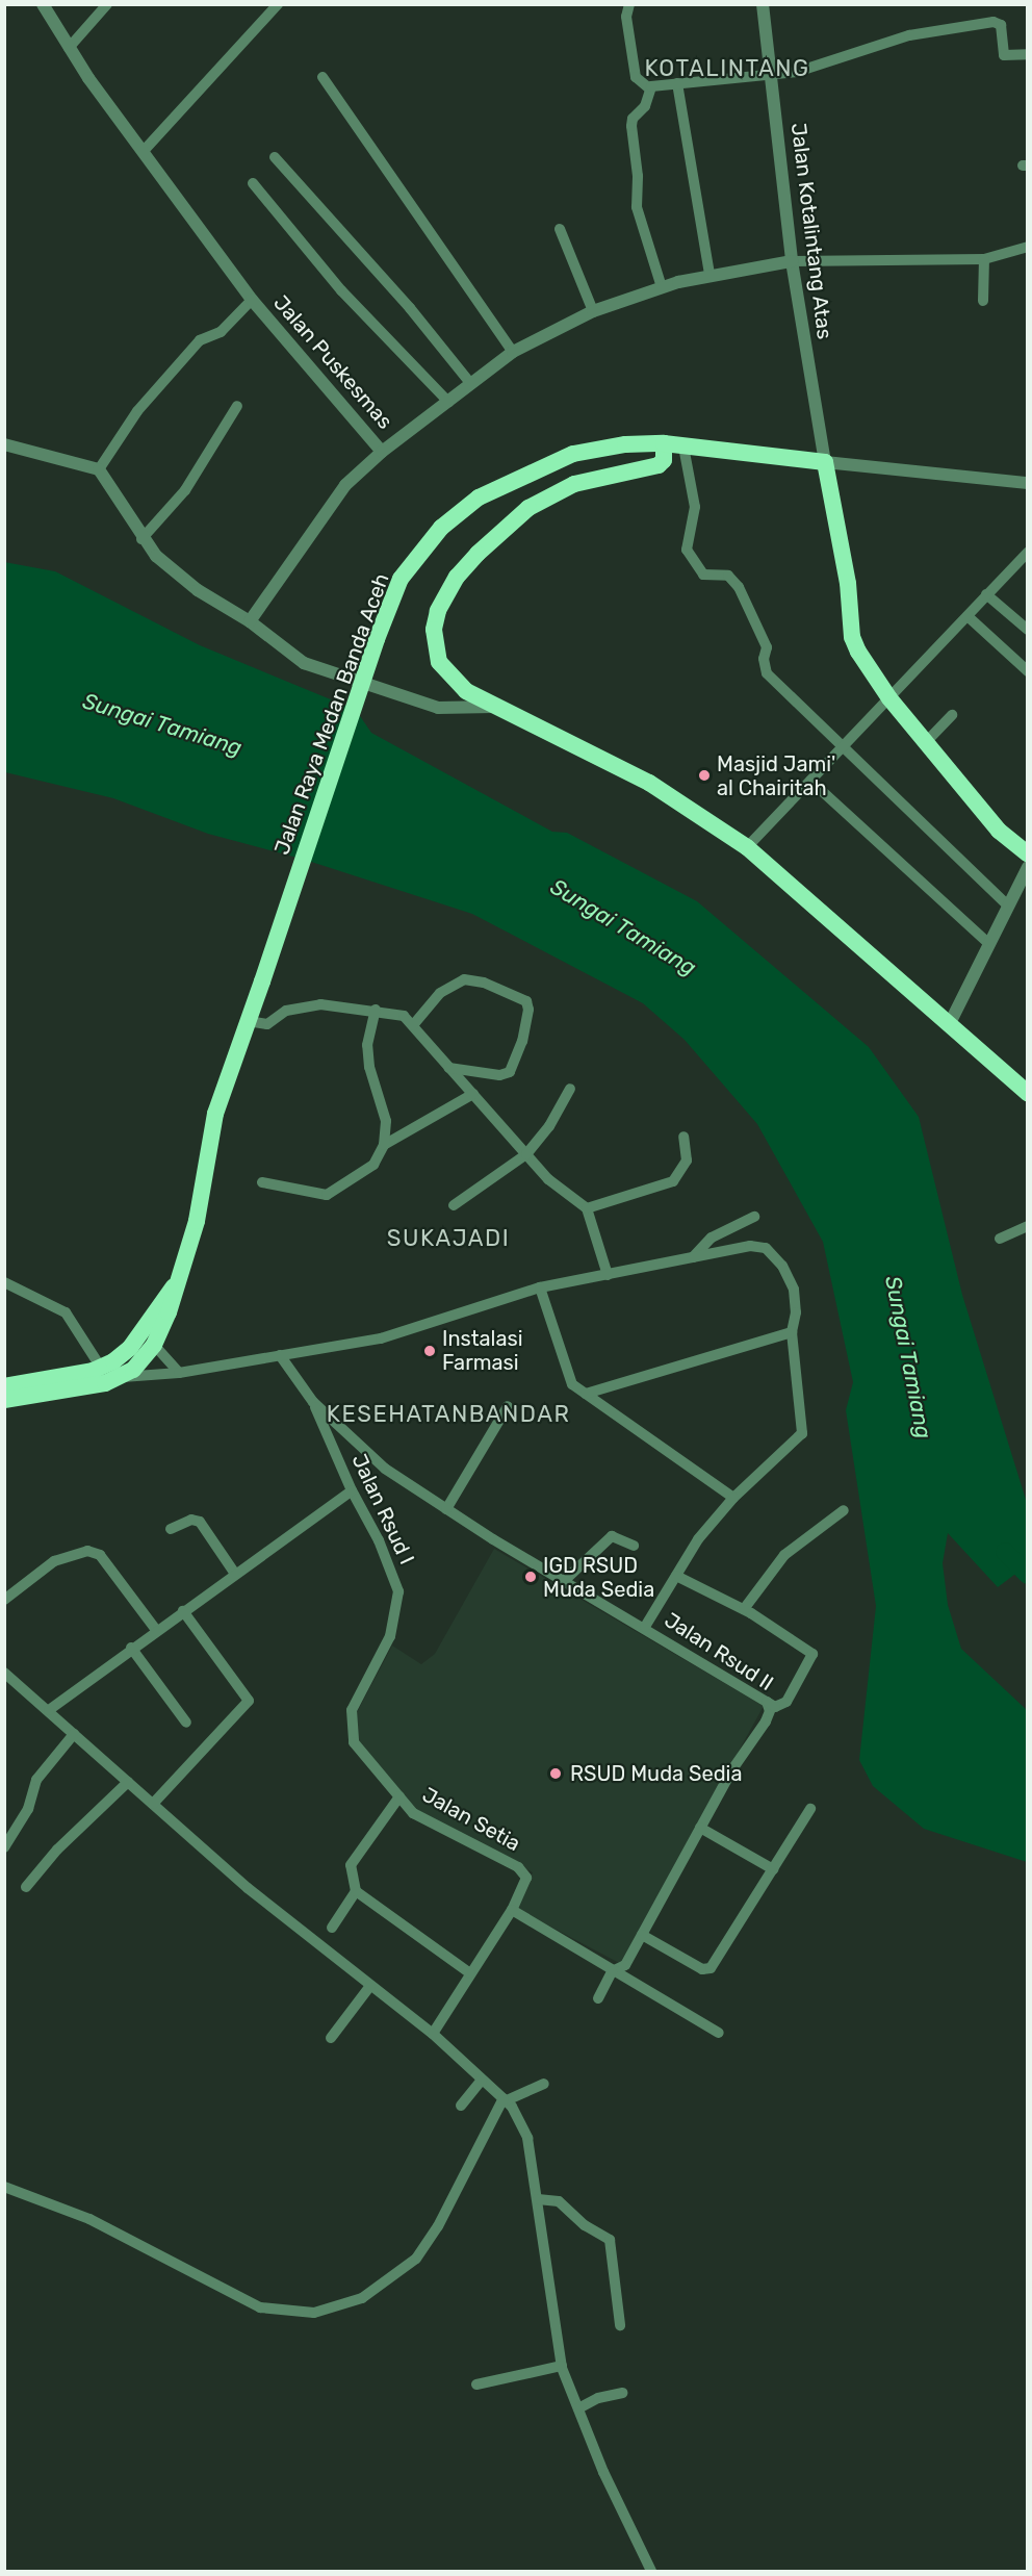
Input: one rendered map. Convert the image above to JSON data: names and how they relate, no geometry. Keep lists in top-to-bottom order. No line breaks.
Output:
{"streets":{"highway":["Jalan Raya Medan Banda Aceh"],"street":["Jalan Kotalintang Atas","Jalan Puskesmas","Jalan Rsud I","Jalan Rsud II","Jalan Setia"]},"crossings":[["Jalan Kotalintang Atas","Jalan Raya Medan Banda Aceh"],["Jalan Rsud I","Jalan Rsud II"],["Jalan Rsud I","Jalan Setia"]],"districts":["KOTALINTANG","SUKAJADI","KESEHATANBANDAR"],"water":["Sungai Tamiang"],"places":["Masjid Jami' al Chairitah","Instalasi Farmasi","IGD RSUD Muda Sedia","RSUD Muda Sedia"]}
